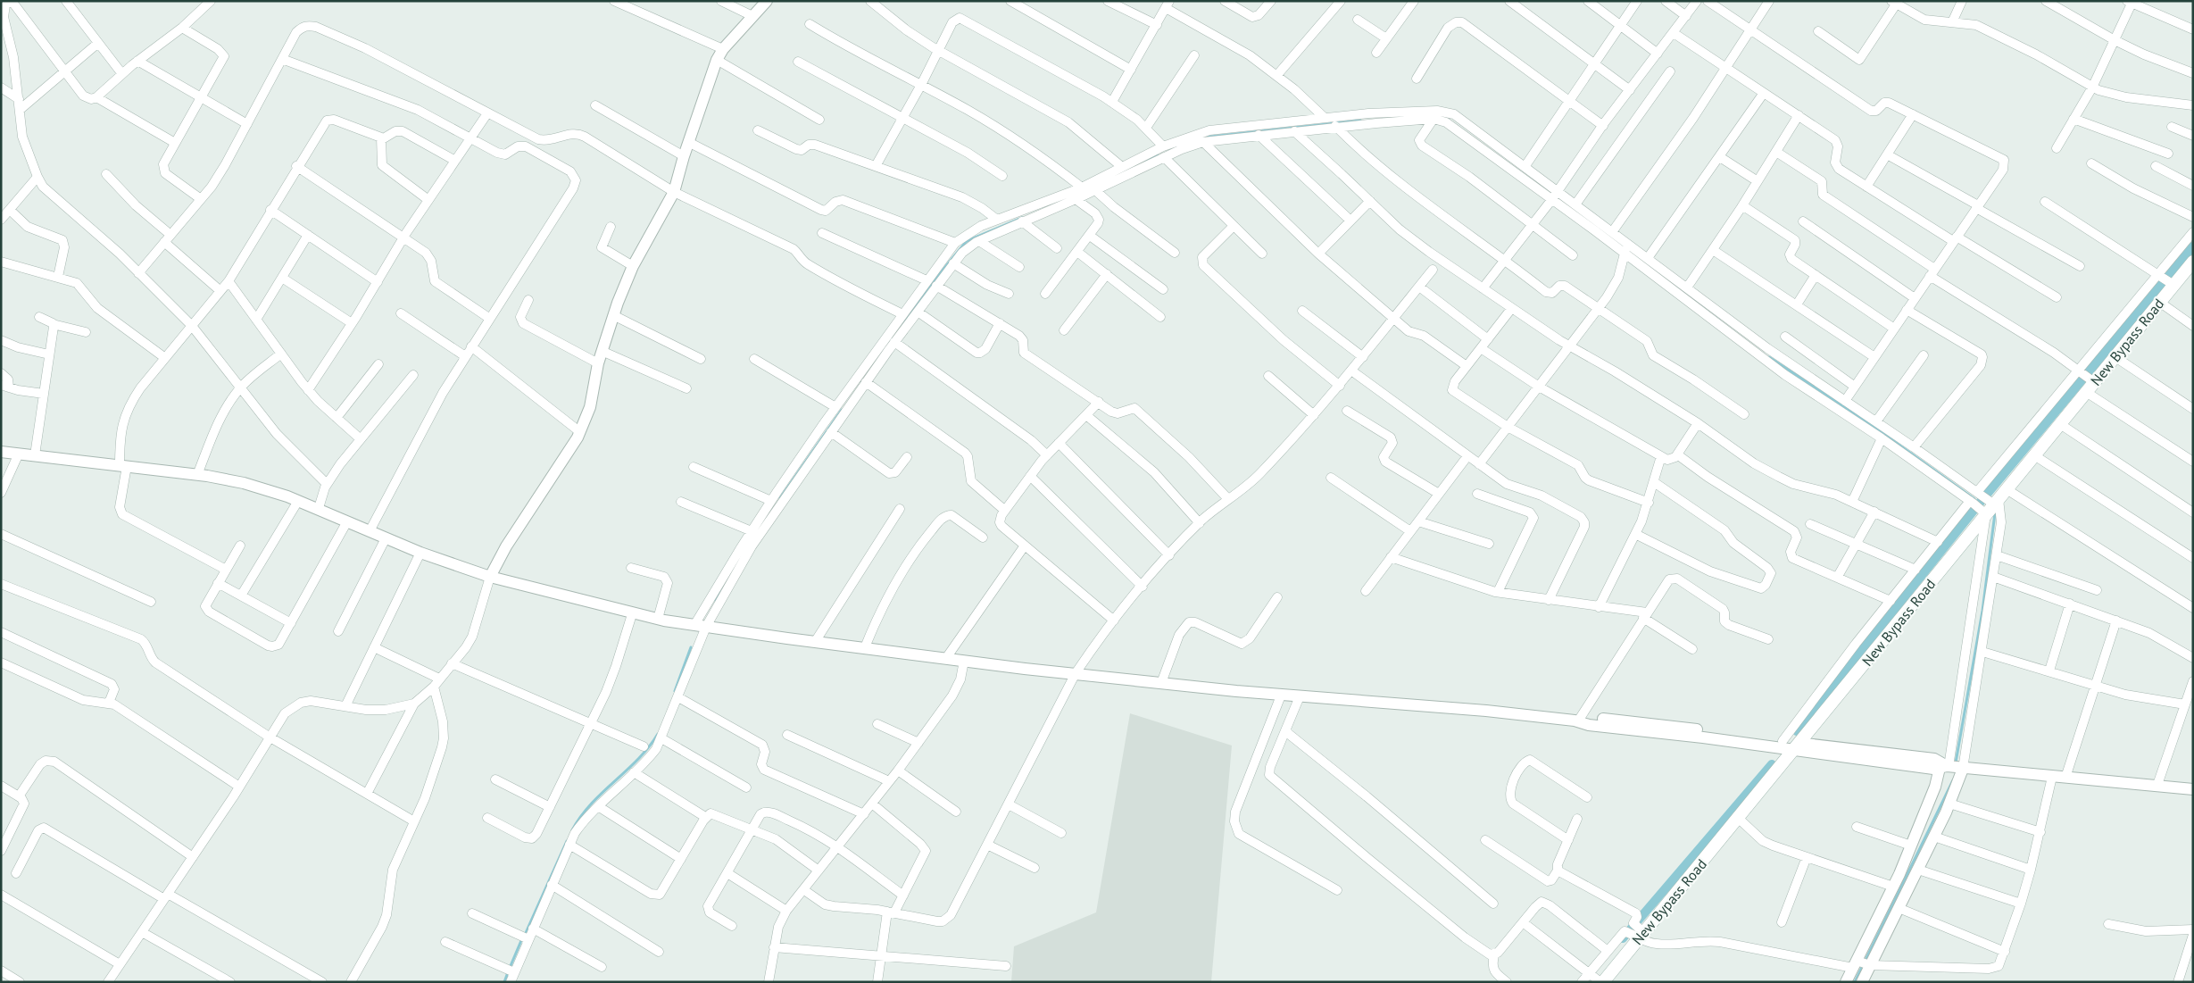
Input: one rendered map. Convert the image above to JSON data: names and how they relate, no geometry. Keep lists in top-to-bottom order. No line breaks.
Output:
{"streets":{"main road":["New Bypass Road"]}}
